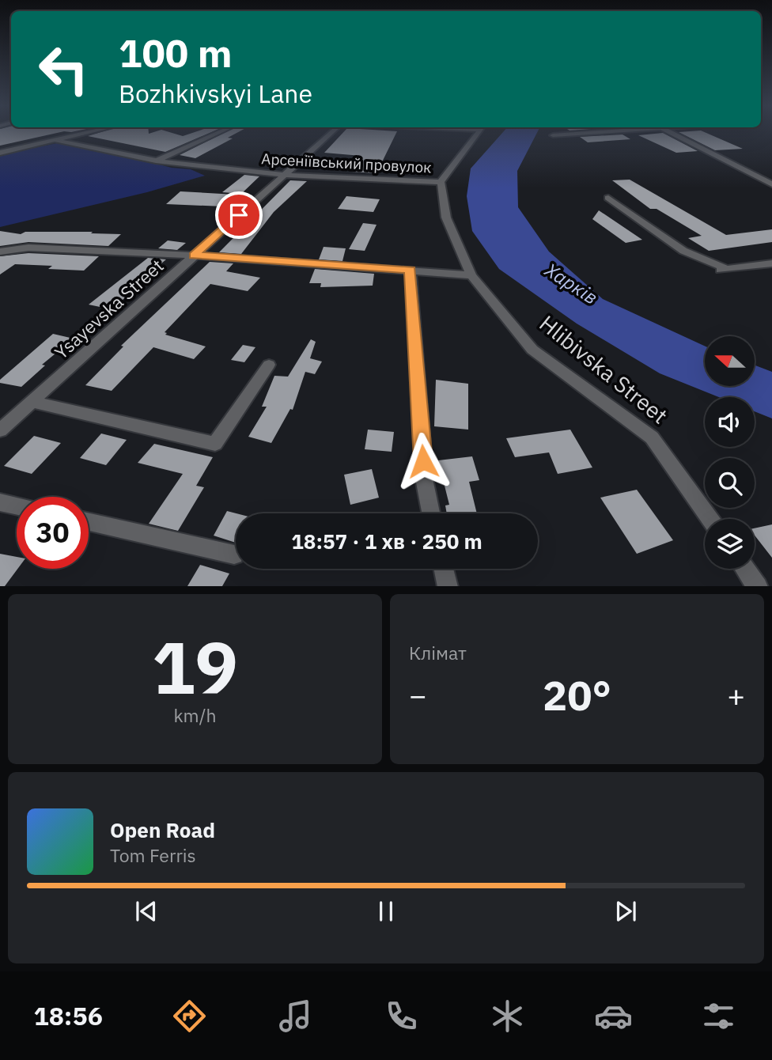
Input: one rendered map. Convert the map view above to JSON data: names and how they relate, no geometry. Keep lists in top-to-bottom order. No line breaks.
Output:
{"streets":{"street":["Арсеніївський провулок","Ysayevska Street","Hlibivska Street"]},"crossings":[["Арсеніївський провулок","Ysayevska Street"],["Арсеніївський провулок","Hlibivska Street"]],"water":["Харків"],"north":"left","page":{"turn":["100 m","Bozhkivskyi Lane"],"limit":"30","trip":"18:57 · 1 хв · 250 m","tile":[["19","km/h"],"Клімат"],"heat":["−","20°","+"],"song":["Open Road","Tom Ferris"],"tabs":"18:56"}}
